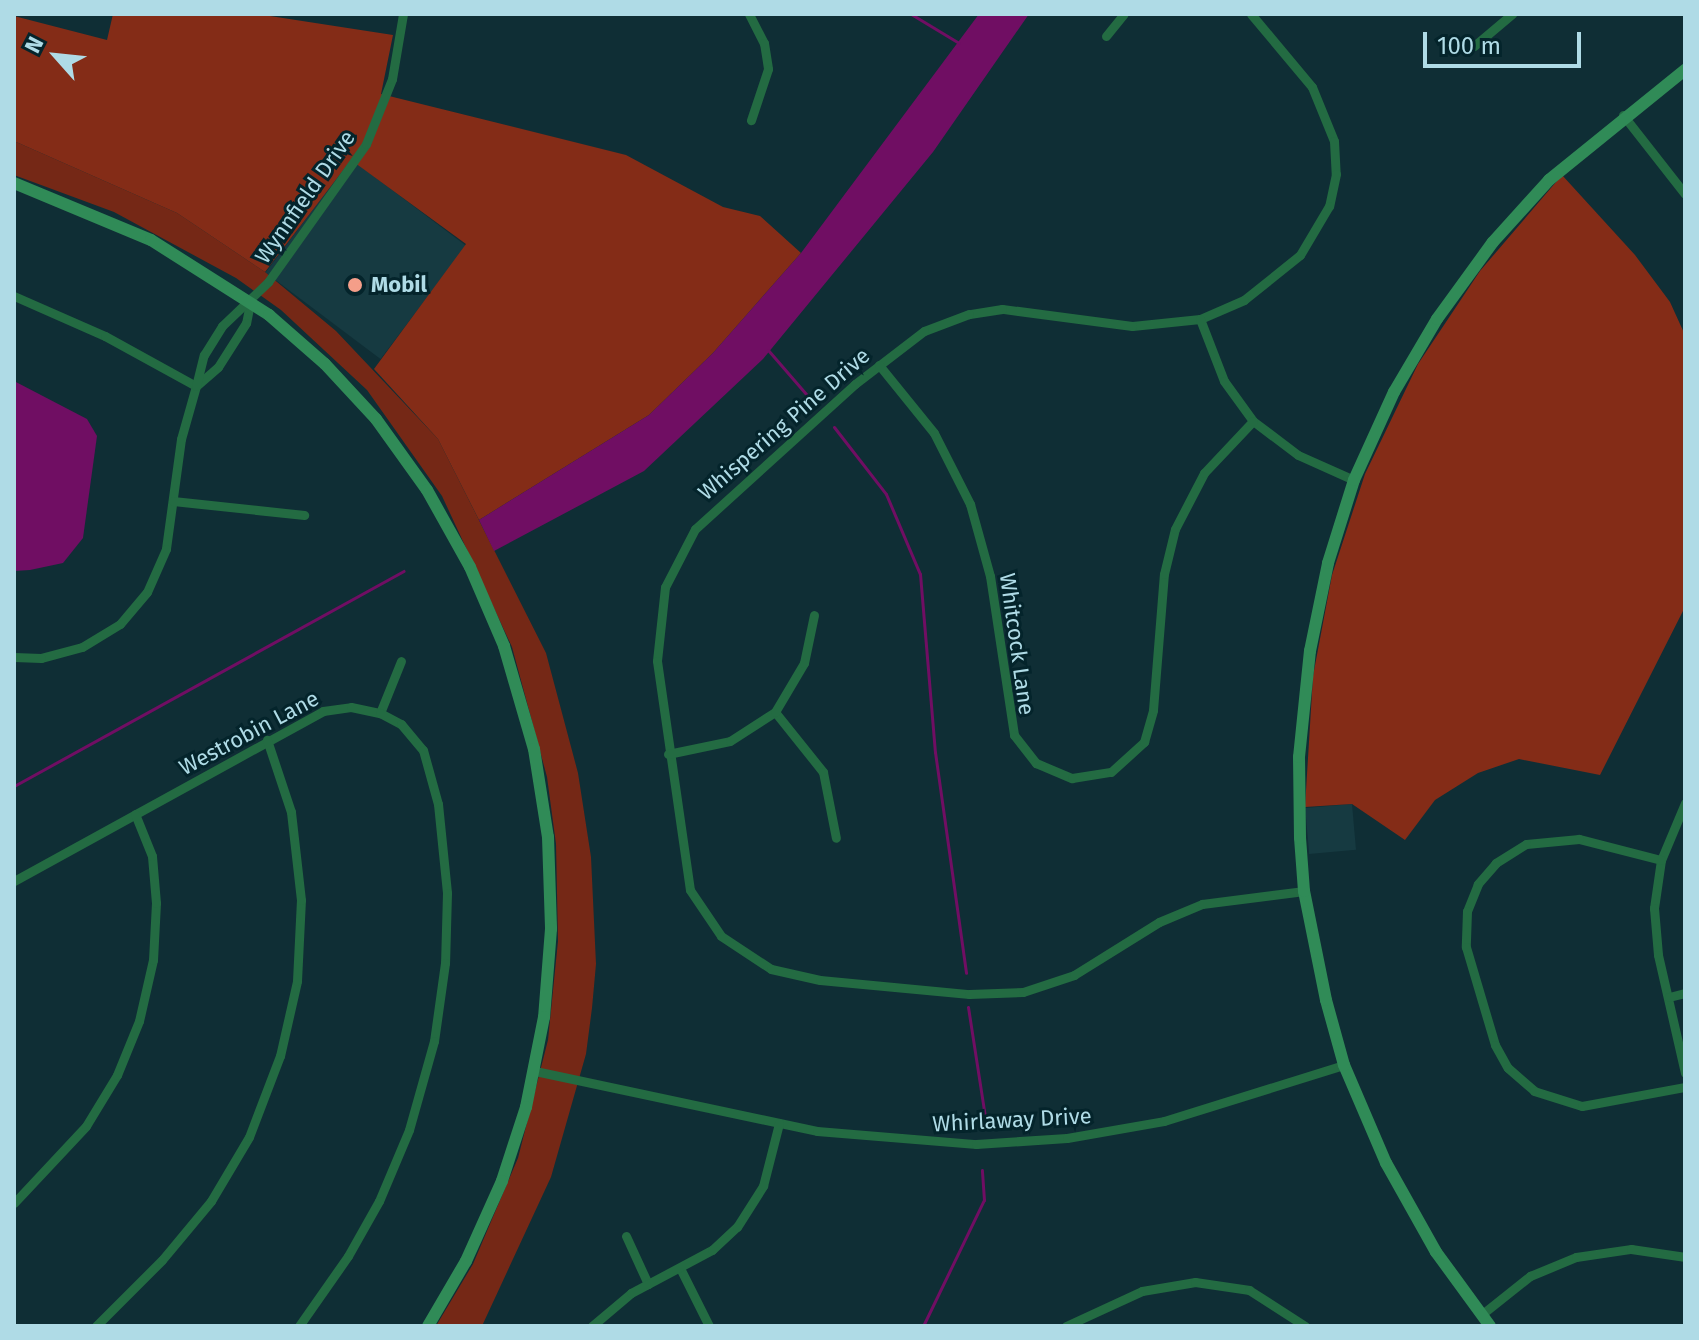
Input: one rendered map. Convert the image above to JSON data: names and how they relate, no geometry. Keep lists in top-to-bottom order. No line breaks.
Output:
{"streets":{"street":["Wynnfield Drive","Whispering Pine Drive","Whitcock Lane","Westrobin Lane","Whirlaway Drive"]},"crossings":[["Whispering Pine Drive","Whitcock Lane"]],"places":["Mobil"],"scale_bar":"100 m","north":"top left"}
